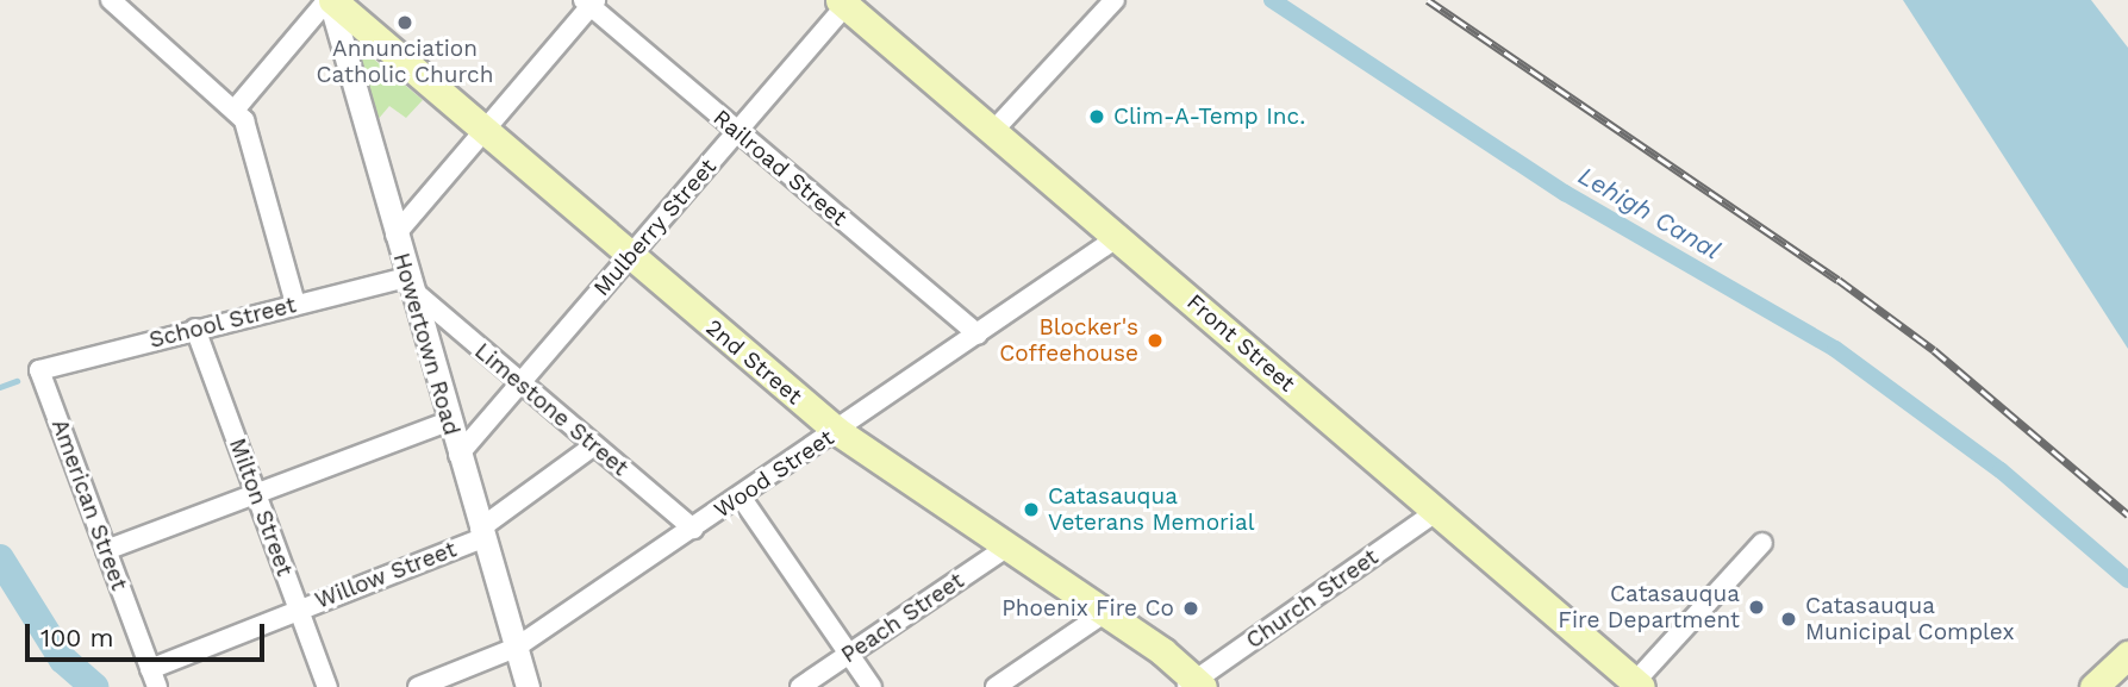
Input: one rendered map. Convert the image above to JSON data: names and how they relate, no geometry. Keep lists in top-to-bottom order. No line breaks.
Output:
{"streets":{"main road":["Front Street","2nd Street"],"street":["Railroad Street","Mulberry Street","School Street","Howertown Road","Limestone Street","Wood Street","American Street","Milton Street","Willow Street","Church Street","Peach Street"]},"crossings":[["Railroad Street","Mulberry Street"],["Railroad Street","Wood Street"],["Mulberry Street","Front Street"],["Mulberry Street","Howertown Road"],["Mulberry Street","2nd Street"],["Mulberry Street","Limestone Street"],["School Street","Howertown Road"],["School Street","Limestone Street"],["School Street","American Street"],["School Street","Milton Street"],["Front Street","Wood Street"],["Front Street","Church Street"],["Howertown Road","2nd Street"],["Howertown Road","Limestone Street"],["Howertown Road","Wood Street"],["Howertown Road","Willow Street"],["2nd Street","Wood Street"],["2nd Street","Church Street"],["2nd Street","Peach Street"],["Limestone Street","Wood Street"],["Limestone Street","Willow Street"],["American Street","Willow Street"],["Milton Street","Willow Street"]],"water":["Lehigh Canal"],"places":["Annunciation Catholic Church","Clim-A-Temp Inc.","Blocker's Coffeehouse","Catasauqua Veterans Memorial","Catasauqua Fire Department","Phoenix Fire Co","Catasauqua Municipal Complex"],"scale_bar":"100 m"}
